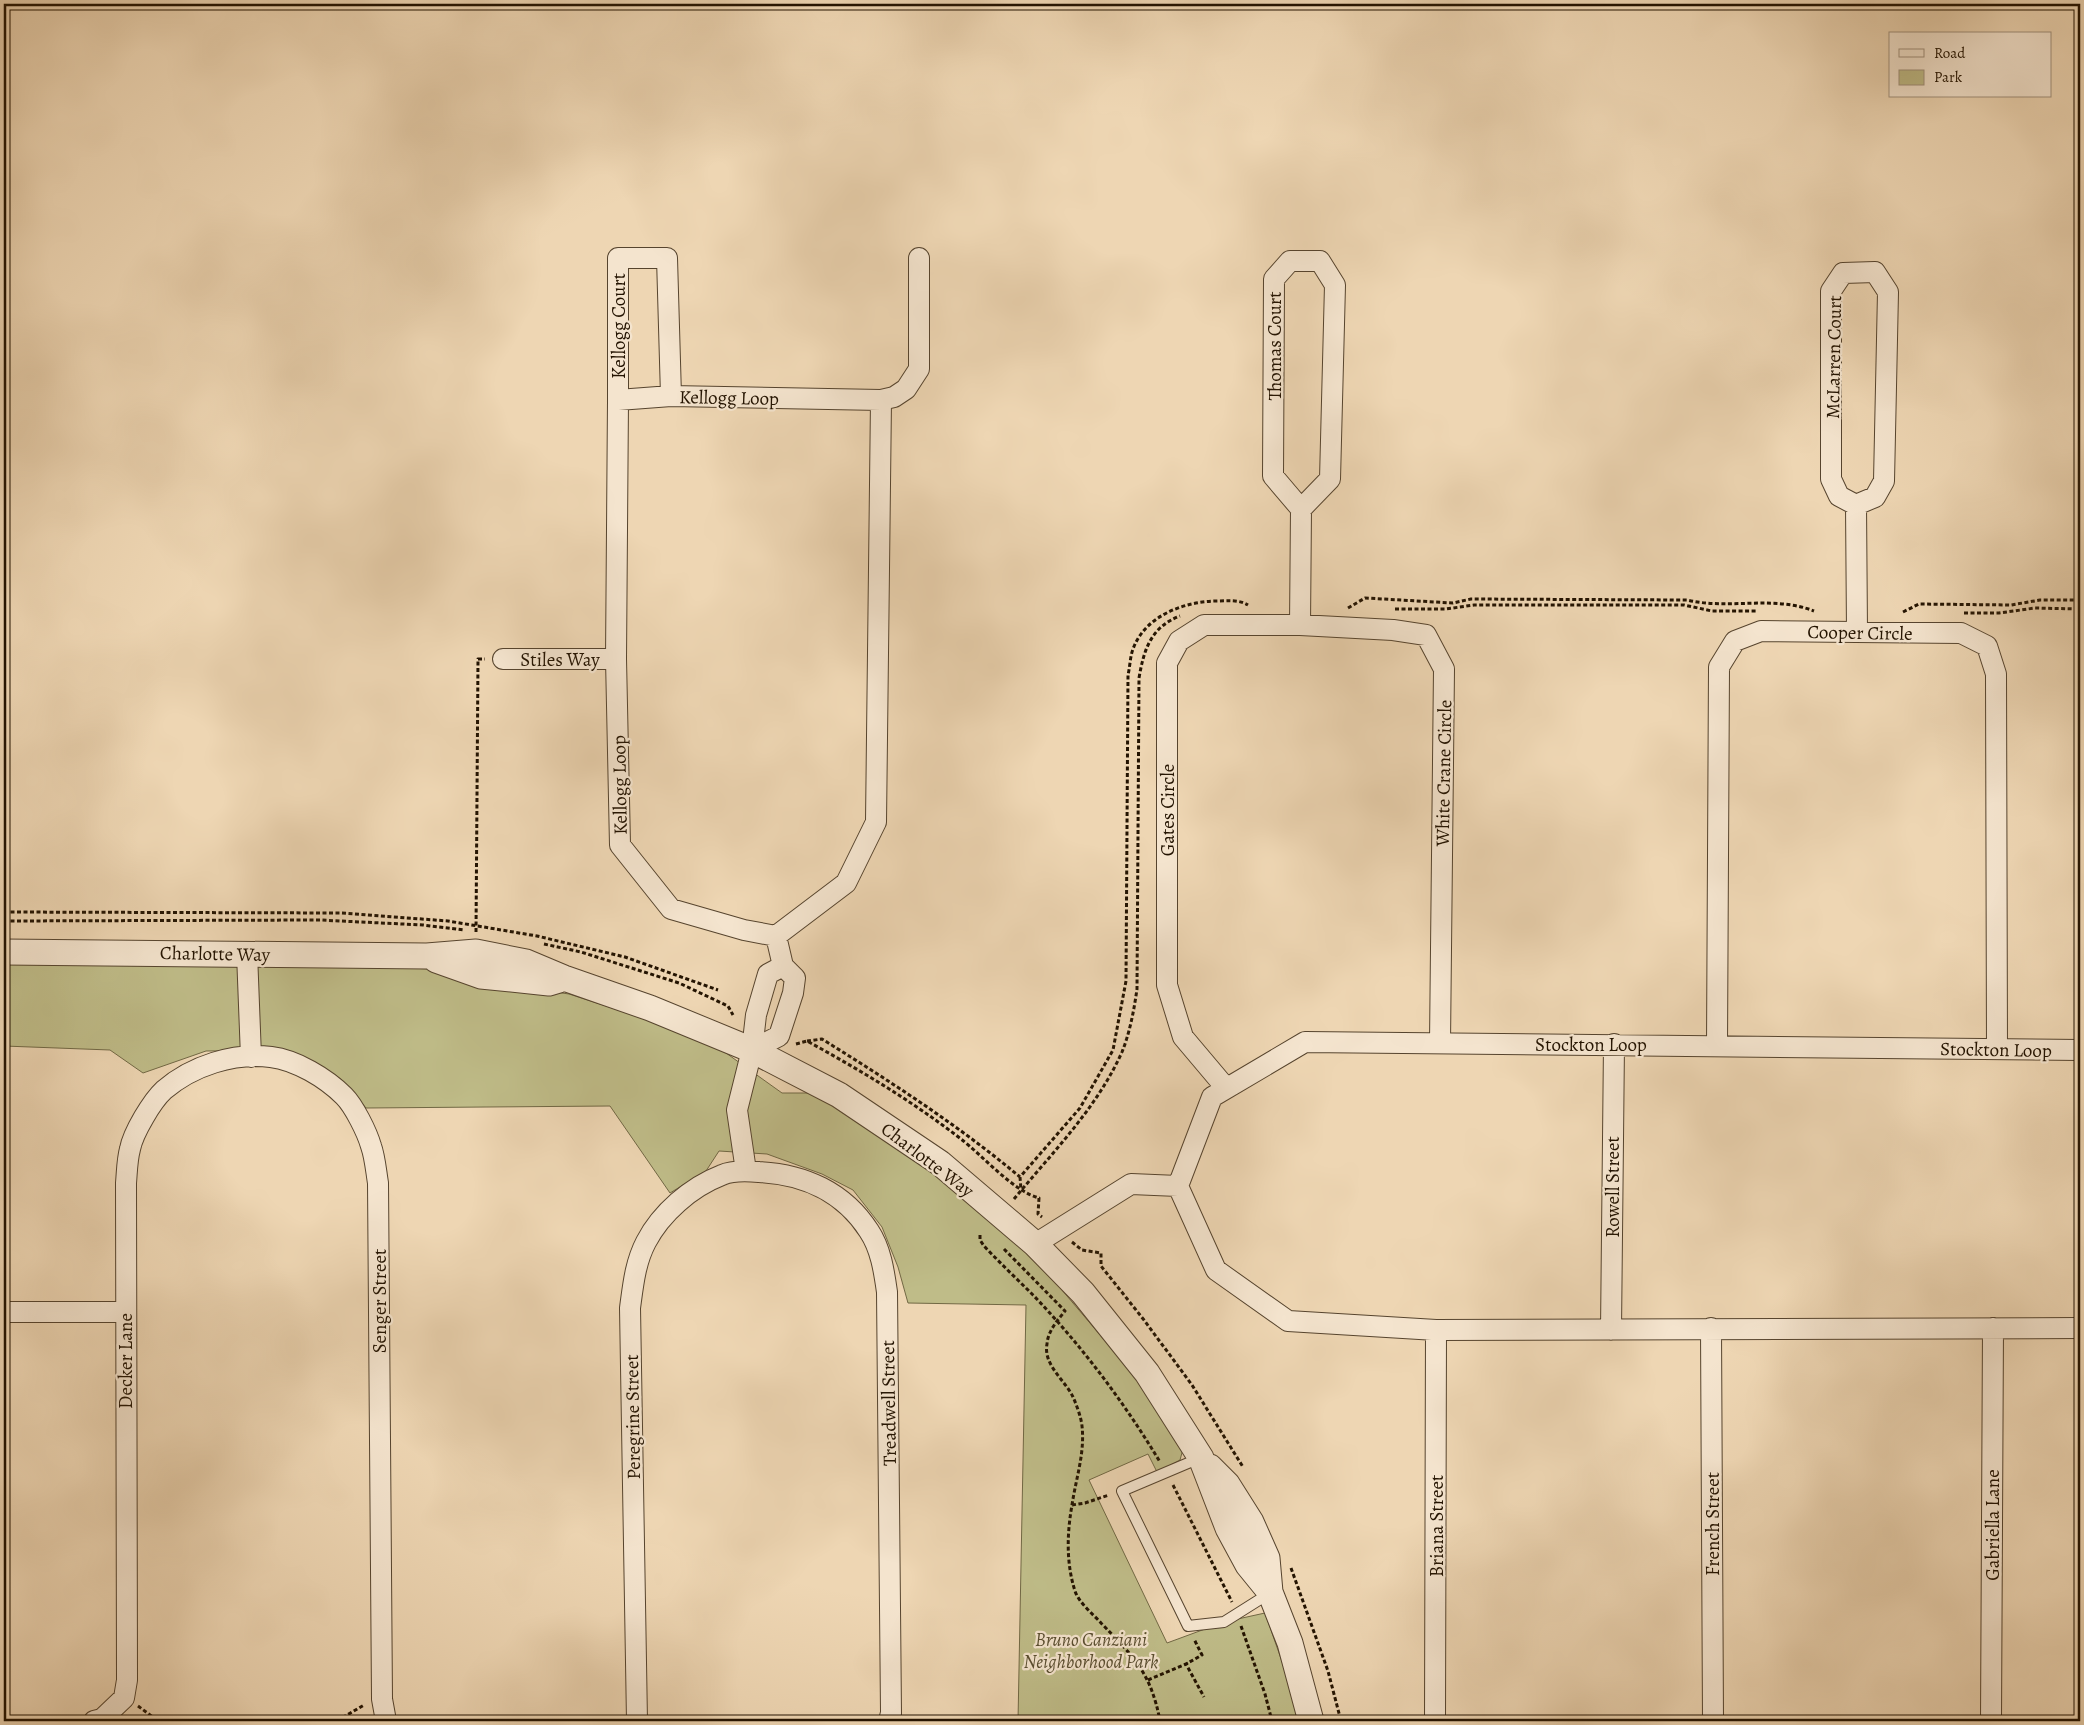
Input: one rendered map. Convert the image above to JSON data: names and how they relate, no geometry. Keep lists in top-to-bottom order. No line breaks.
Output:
{"streets":{"street":["Kellogg Court","Thomas Court","McLarren Court","Kellogg Loop","Cooper Circle","Stiles Way","White Crane Circle","Gates Circle","Charlotte Way","Stockton Loop","Rowell Street","Senger Street","Decker Lane","Treadwell Street","Peregrine Street","French Street","Gabriella Lane","Briana Street"]},"crossings":[["Kellogg Court","Kellogg Loop"],["Kellogg Loop","Stiles Way"],["Cooper Circle","Stockton Loop"],["White Crane Circle","Gates Circle"],["White Crane Circle","Stockton Loop"],["Gates Circle","Stockton Loop"],["Stockton Loop","Rowell Street"],["Senger Street","Decker Lane"],["Treadwell Street","Peregrine Street"]],"parks":["Bruno Canziani Neighborhood Park"],"legend":["Road","Park"]}
